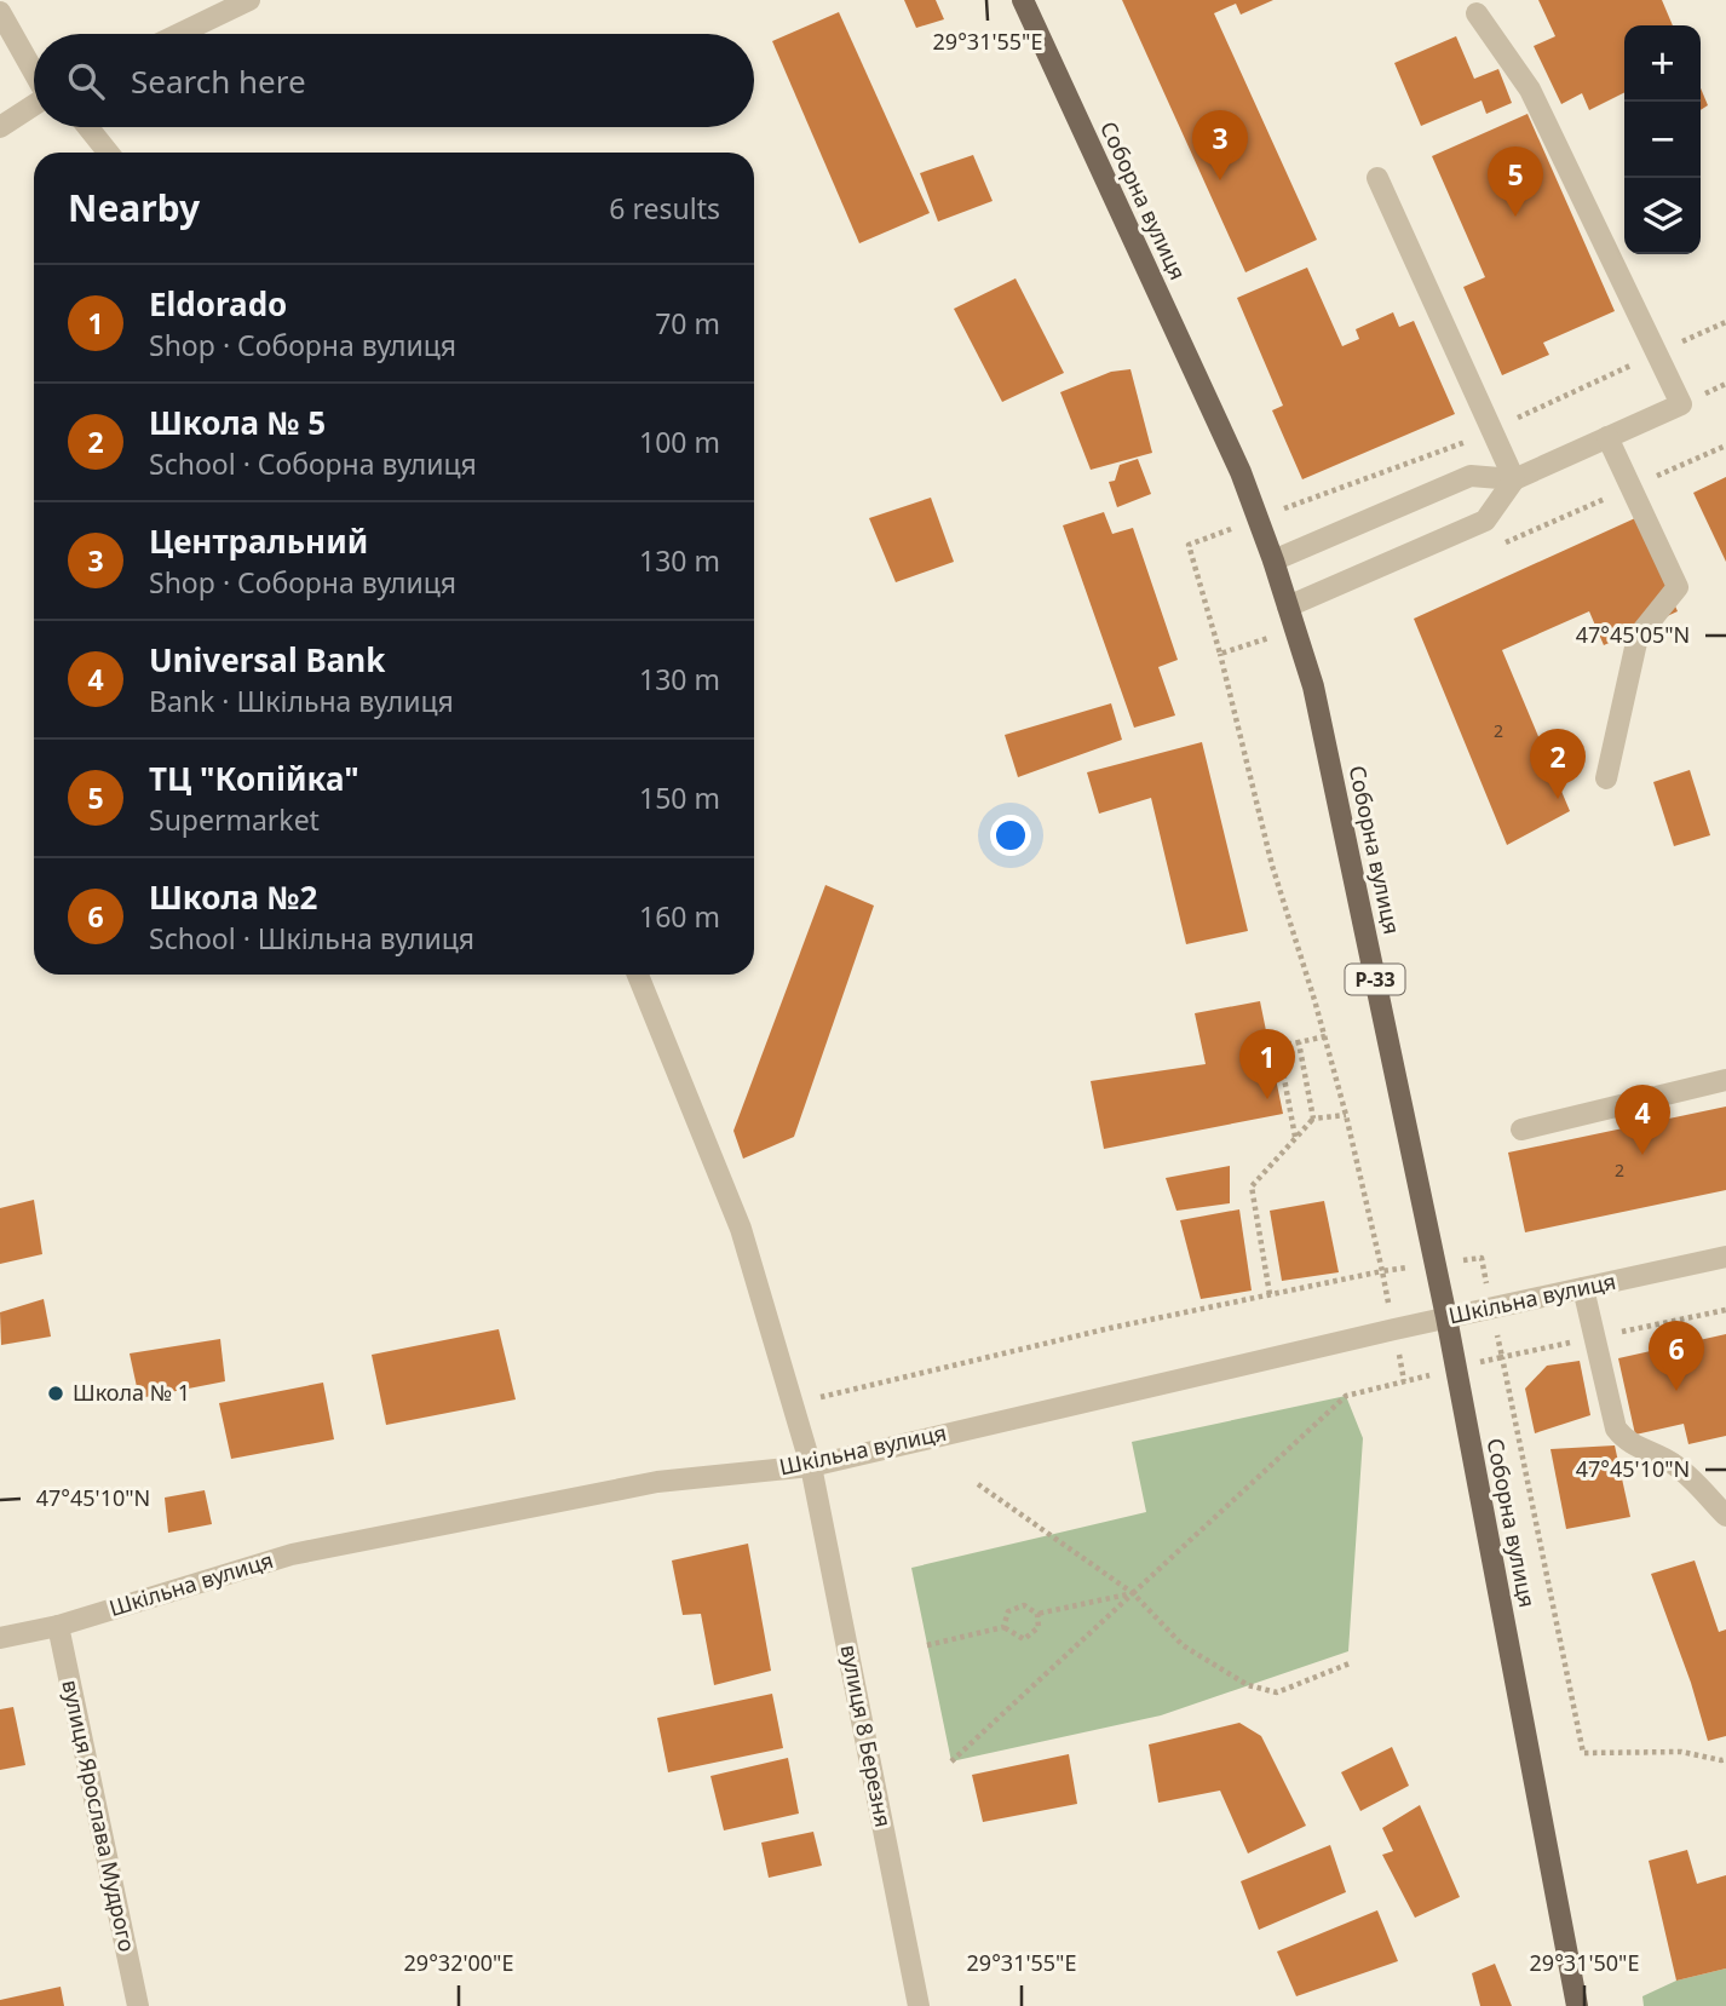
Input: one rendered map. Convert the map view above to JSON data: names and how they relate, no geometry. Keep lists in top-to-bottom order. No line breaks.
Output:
{"streets":{"main road":["Соборна вулиця","Р-33"],"street":["Шкільна вулиця","вулиця 8 Березня","вулиця Ярослава Мудрого"]},"crossings":[["Соборна вулиця","Шкільна вулиця"],["Шкільна вулиця","вулиця 8 Березня"],["Шкільна вулиця","вулиця Ярослава Мудрого"]],"places":["Школа № 1"],"house_numbers":["2","2"],"page":{"map_buttons":["+","−"],"search":"Search here","pins":["3","5","2","1","4","6"],"heading":["Nearby","6 results"],"list":[{"mark":"1","name":"Eldorado","note":"Shop · Соборна вулиця","value":"70 m"},{"mark":"2","name":"Школа № 5","note":"School · Соборна вулиця","value":"100 m"},{"mark":"3","name":"Центральний","note":"Shop · Соборна вулиця","value":"130 m"},{"mark":"4","name":"Universal Bank","note":"Bank · Шкільна вулиця","value":"130 m"},{"mark":"5","name":"ТЦ \"Копійка\"","note":"Supermarket","value":"150 m"},{"mark":"6","name":"Школа №2","note":"School · Шкільна вулиця","value":"160 m"}]},"coordinates":["29°31'55\"E","47°45'05\"N","47°45'10\"N","29°32'00\"E","29°31'50\"E"]}
